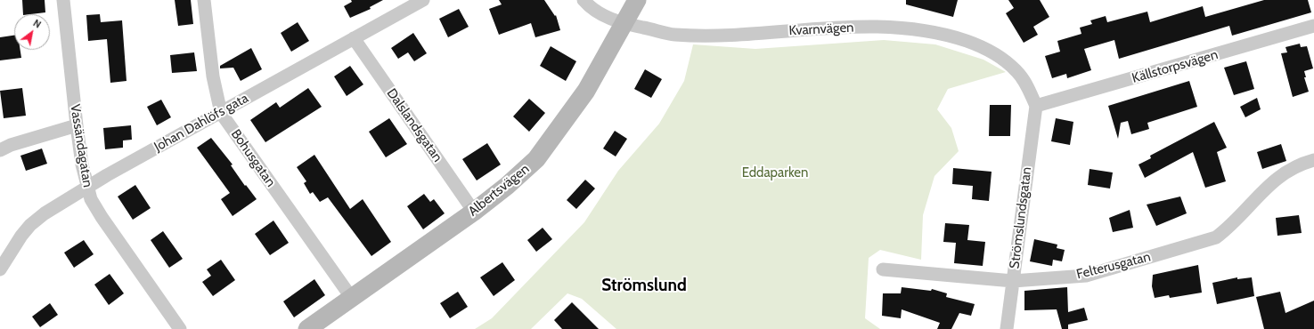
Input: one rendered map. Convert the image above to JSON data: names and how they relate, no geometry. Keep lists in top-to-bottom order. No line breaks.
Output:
{"streets":{"street":["Kvarnvägen","Källstorpsvägen","Johan Dahlöfs gata","Dalslandsgatan","Vassändagatan","Bohusgatan","Albertsvägen","Strömslundsgatan","Felterusgatan"]},"crossings":[["Kvarnvägen","Källstorpsvägen"],["Kvarnvägen","Albertsvägen"],["Kvarnvägen","Strömslundsgatan"],["Källstorpsvägen","Strömslundsgatan"],["Johan Dahlöfs gata","Dalslandsgatan"],["Johan Dahlöfs gata","Vassändagatan"],["Johan Dahlöfs gata","Bohusgatan"],["Dalslandsgatan","Albertsvägen"],["Bohusgatan","Albertsvägen"],["Strömslundsgatan","Felterusgatan"]],"districts":["Strömslund"],"parks":["Eddaparken"],"north":"top right"}
